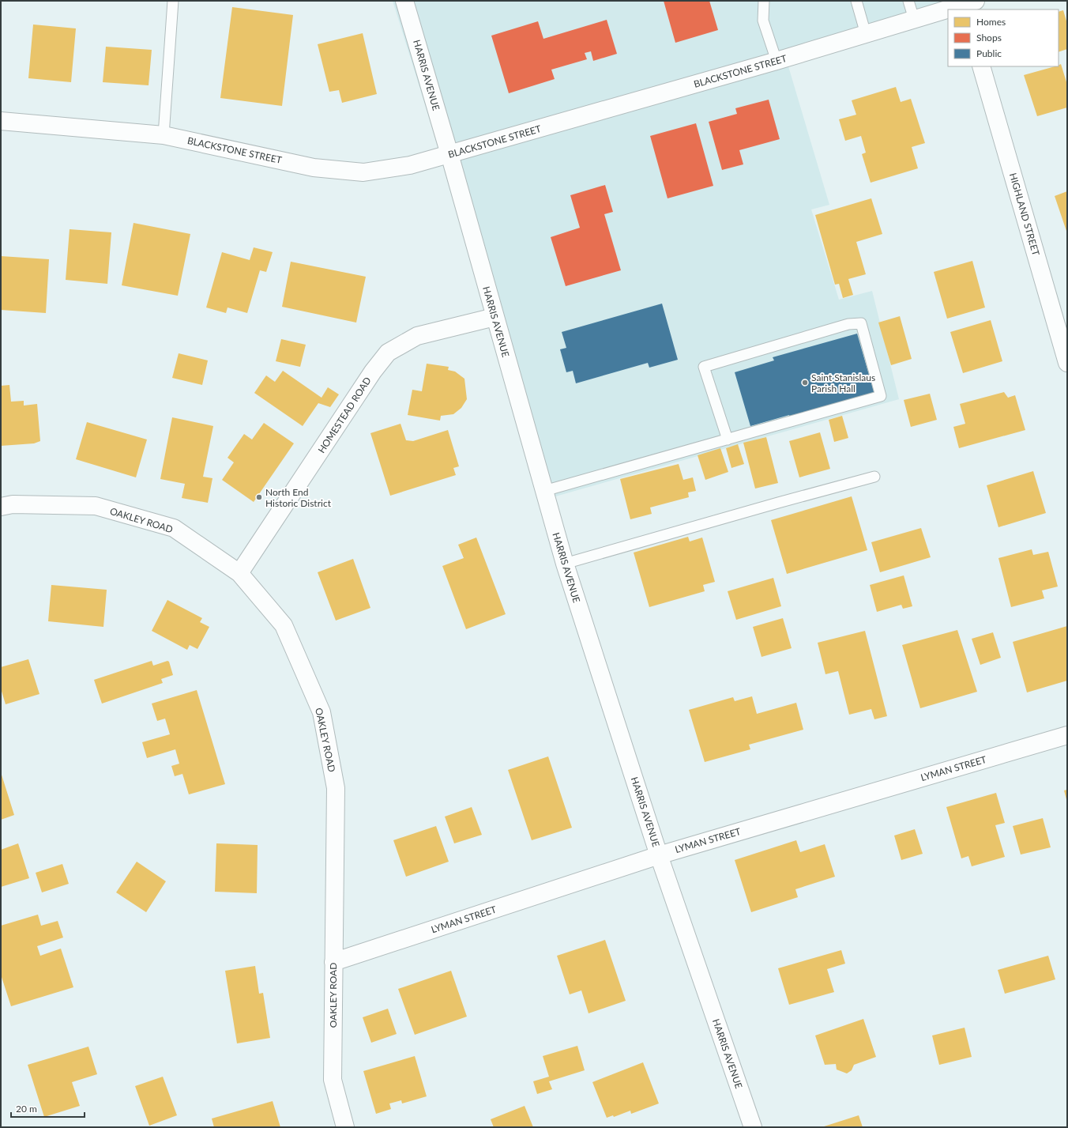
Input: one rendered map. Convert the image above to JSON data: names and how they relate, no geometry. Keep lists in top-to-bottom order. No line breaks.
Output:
{"streets":{"street":["BLACKSTONE STREET","HARRIS AVENUE","HIGHLAND STREET","HOMESTEAD ROAD","OAKLEY ROAD","LYMAN STREET"]},"crossings":[["BLACKSTONE STREET","HARRIS AVENUE"],["HARRIS AVENUE","HOMESTEAD ROAD"],["HARRIS AVENUE","LYMAN STREET"],["HOMESTEAD ROAD","OAKLEY ROAD"],["OAKLEY ROAD","LYMAN STREET"]],"places":["Saint Stanislaus Parish Hall","North End Historic District"],"legend":["Homes","Shops","Public"],"scale_bar":"20 m"}
